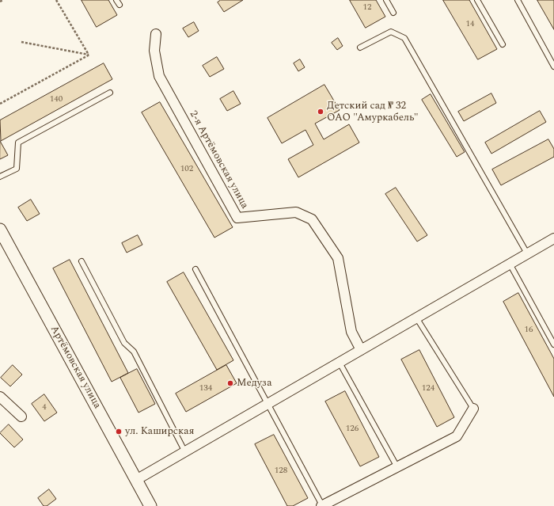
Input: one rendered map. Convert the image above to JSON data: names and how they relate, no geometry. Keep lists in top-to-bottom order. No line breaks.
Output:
{"streets":{"street":["2-я Артёмовская улица","Артёмовская улица"]},"places":["Детский сад № 32 ОАО \"Амуркабель\"","Медуза","ул. Каширская"],"house_numbers":["12","14","140","102","16","134","124","4","126","128"]}
